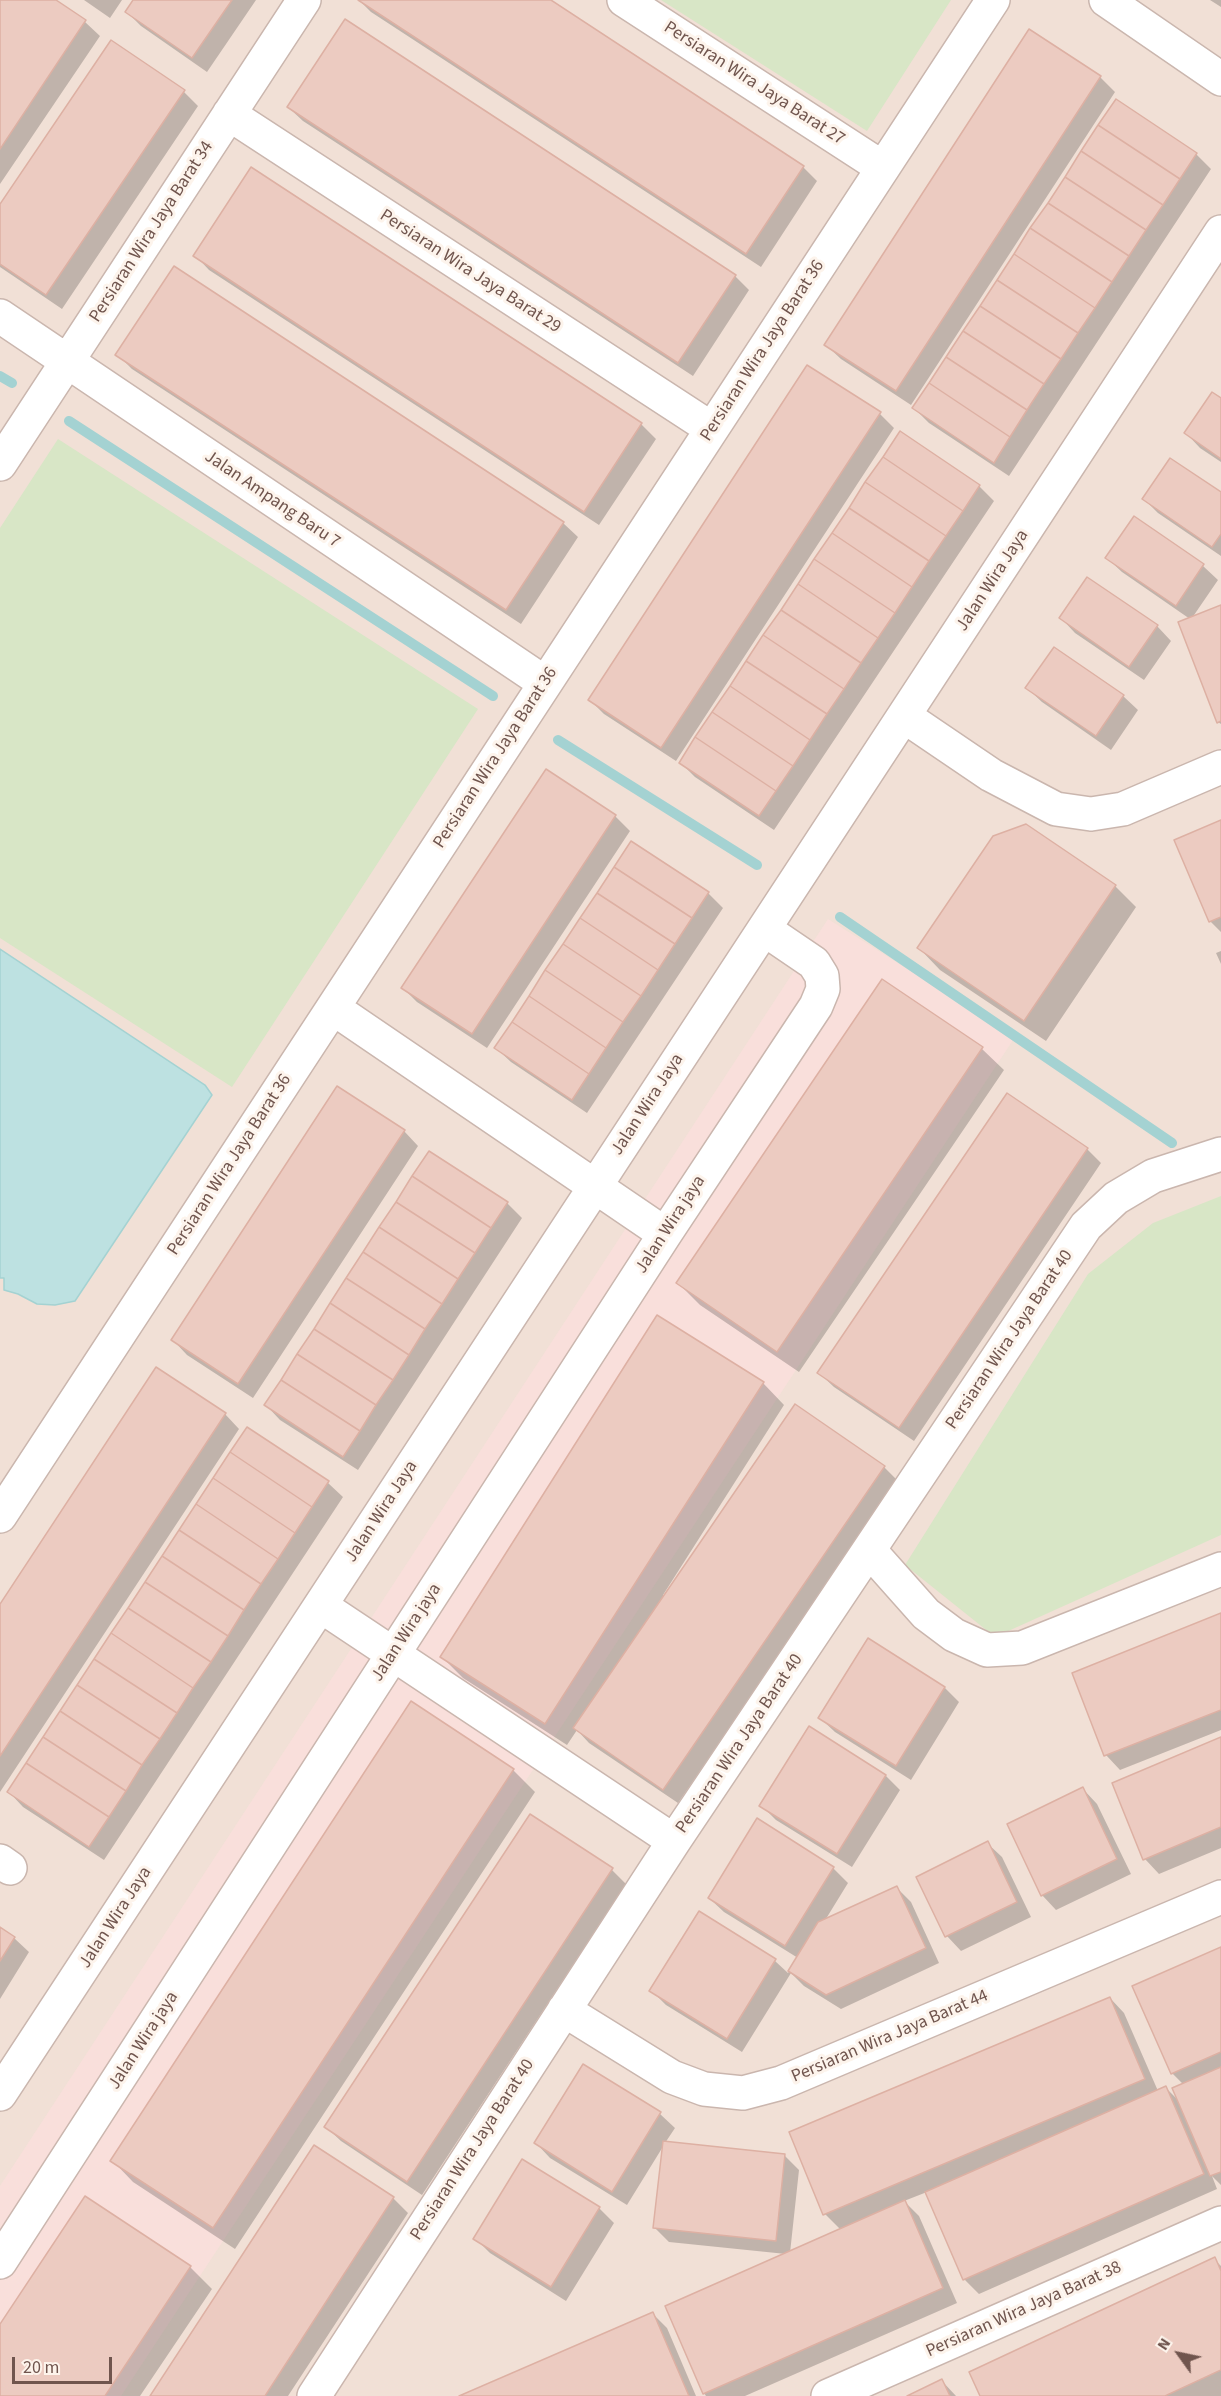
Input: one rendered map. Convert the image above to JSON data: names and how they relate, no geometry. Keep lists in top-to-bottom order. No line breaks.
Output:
{"streets":{"street":["Persiaran Wira Jaya Barat 27","Persiaran Wira Jaya Barat 34","Persiaran Wira Jaya Barat 29","Persiaran Wira Jaya Barat 36","Jalan Ampang Baru 7","Jalan Wira Jaya","Jalan Wira jaya","Persiaran Wira Jaya Barat 40","Persiaran Wira Jaya Barat 44","Persiaran Wira Jaya Barat 38"]},"crossings":[["Persiaran Wira Jaya Barat 27","Persiaran Wira Jaya Barat 36"],["Persiaran Wira Jaya Barat 34","Persiaran Wira Jaya Barat 29"],["Persiaran Wira Jaya Barat 34","Jalan Ampang Baru 7"],["Persiaran Wira Jaya Barat 29","Persiaran Wira Jaya Barat 36"],["Persiaran Wira Jaya Barat 36","Jalan Ampang Baru 7"],["Jalan Wira Jaya","Jalan Wira jaya"],["Persiaran Wira Jaya Barat 40","Persiaran Wira Jaya Barat 44"]],"scale_bar":"20 m","north":"top left"}
